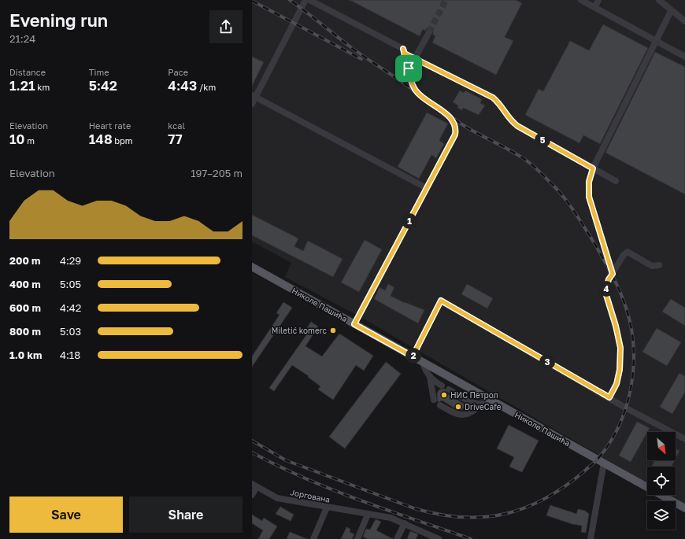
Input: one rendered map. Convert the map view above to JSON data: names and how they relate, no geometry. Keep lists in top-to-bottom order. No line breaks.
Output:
{"streets":{"main road":["Николе Пашића"],"street":["Јоргована"]},"places":["Miletić komerc","НИС Петрол","DriveCafe"],"north":"bottom right","page":{"heading":["Evening run","21:24"],"stats":[["Distance","1.21 km"],["Time","5:42"],["Pace","4:43 /km"],["Elevation","10 m"],["Heart rate","148 bpm"],["kcal","77"]],"pins":["5","1","4","2","3"],"chart":["Elevation","197–205 m"],"list":[{"name":"200 m","note":"4:29"},{"name":"400 m","note":"5:05"},{"name":"600 m","note":"4:42"},{"name":"800 m","note":"5:03"},{"name":"1.0 km","note":"4:18"}],"buttons":["Save","Share"]}}
